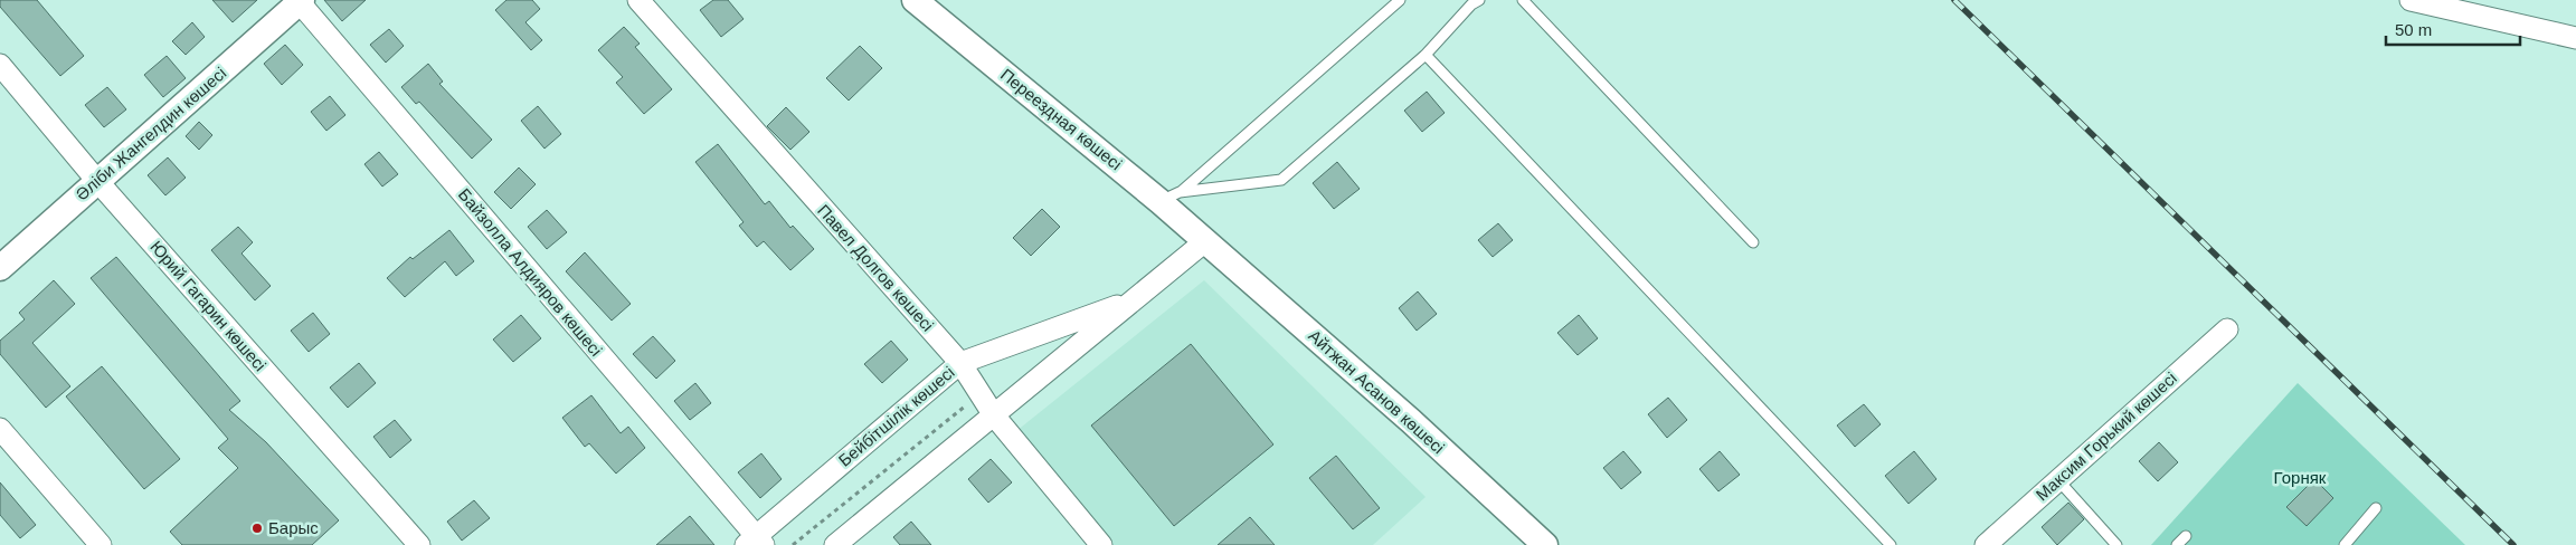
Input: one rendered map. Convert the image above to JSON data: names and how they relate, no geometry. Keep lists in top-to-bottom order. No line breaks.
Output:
{"streets":{"street":["Переездная көшесі","Әліби Жангелдин көшесі","Павел Долгов көшесі","Байзолла Алдияров көшесі","Юрий Гагарин көшесі","Айтжан Асанов көшесі","Бейбітшілік көшесі","Максим Горький көшесі"]},"crossings":[["Переездная көшесі","Айтжан Асанов көшесі"],["Переездная көшесі","Бейбітшілік көшесі"],["Әліби Жангелдин көшесі","Байзолла Алдияров көшесі"],["Әліби Жангелдин көшесі","Юрий Гагарин көшесі"],["Павел Долгов көшесі","Бейбітшілік көшесі"],["Байзолла Алдияров көшесі","Бейбітшілік көшесі"],["Айтжан Асанов көшесі","Бейбітшілік көшесі"]],"parks":["Горняк"],"places":["Барыс"],"scale_bar":"50 m"}
